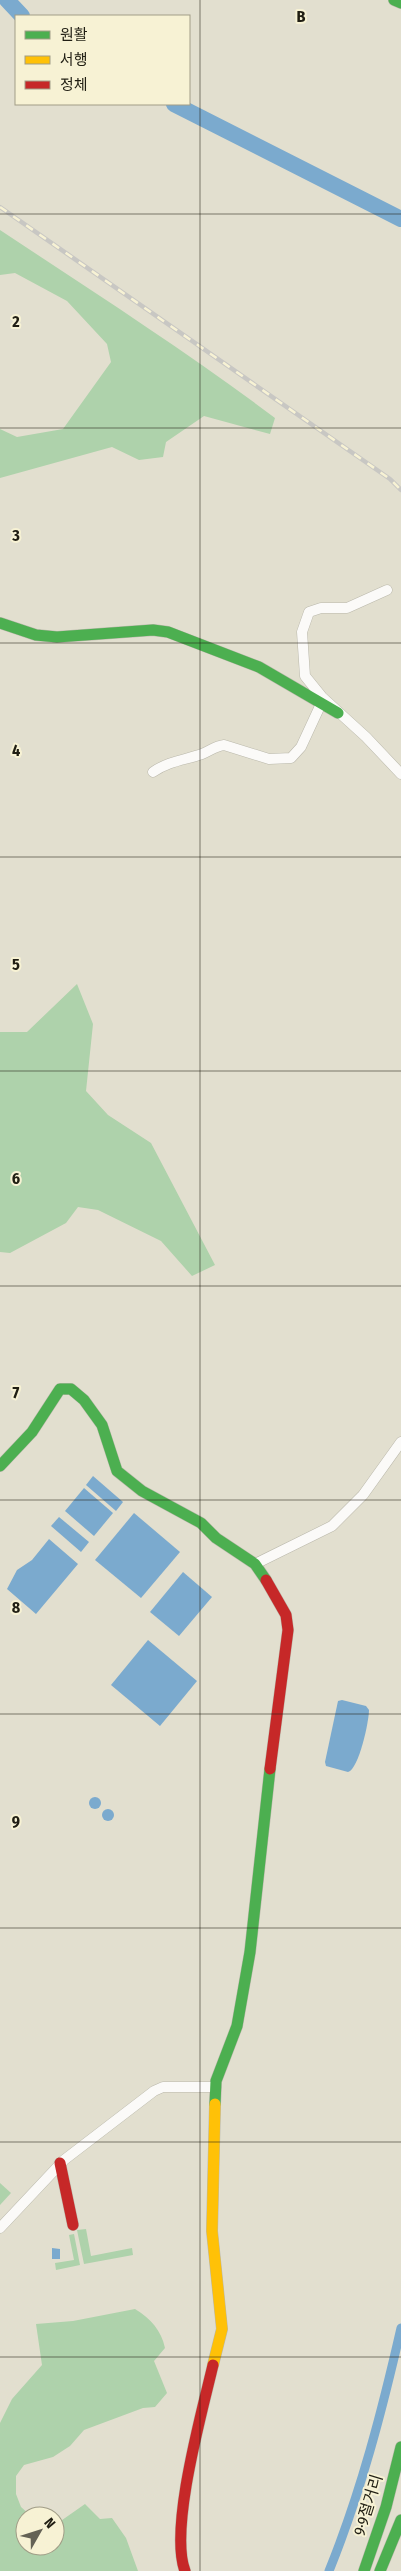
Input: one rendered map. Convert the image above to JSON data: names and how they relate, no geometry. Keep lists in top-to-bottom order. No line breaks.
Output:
{"streets":{"main road":["9·9절거리"]},"legend":["원활","서행","정체"],"north":"top right","grid":{"columns":["B"],"rows":["2","3","4","5","6","7","8","9"]}}
